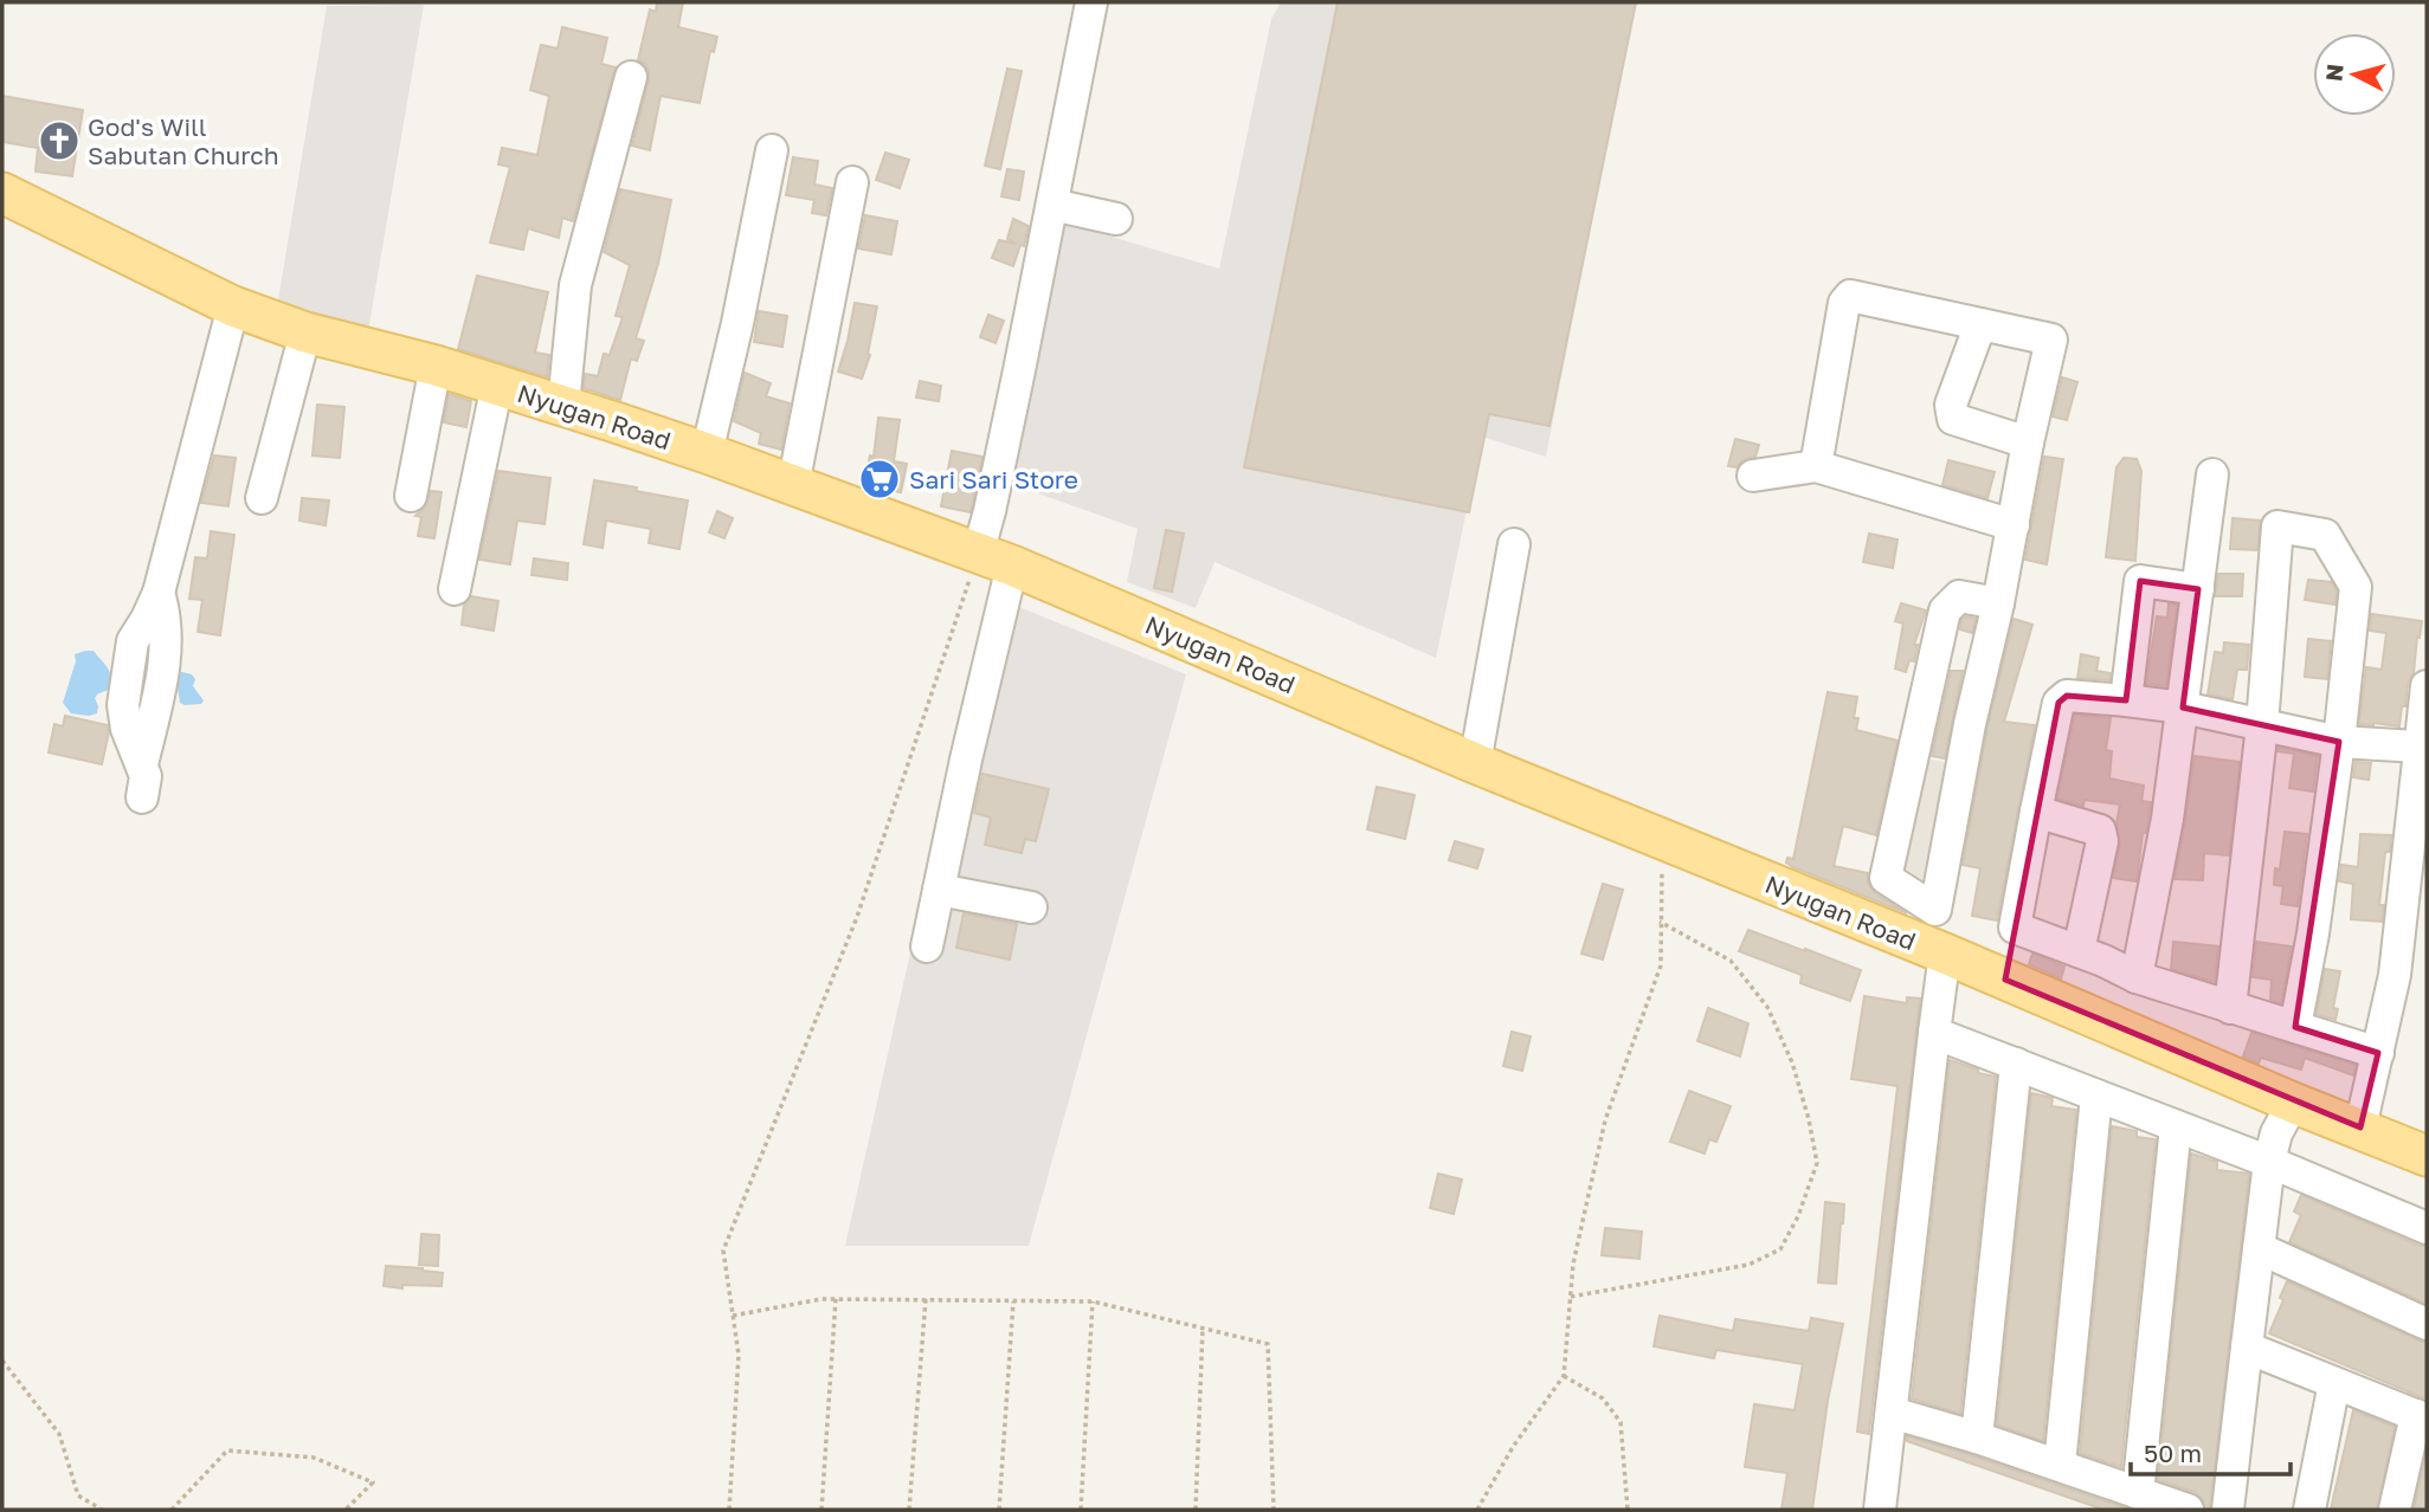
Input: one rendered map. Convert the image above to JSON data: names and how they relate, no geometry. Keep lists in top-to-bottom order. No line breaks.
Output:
{"streets":{"main road":["Nyugan Road"]},"places":{"church":["God's Will Sabutan Church"],"supermarket":["Sari Sari Store"]},"scale_bar":"50 m","north":"left"}
